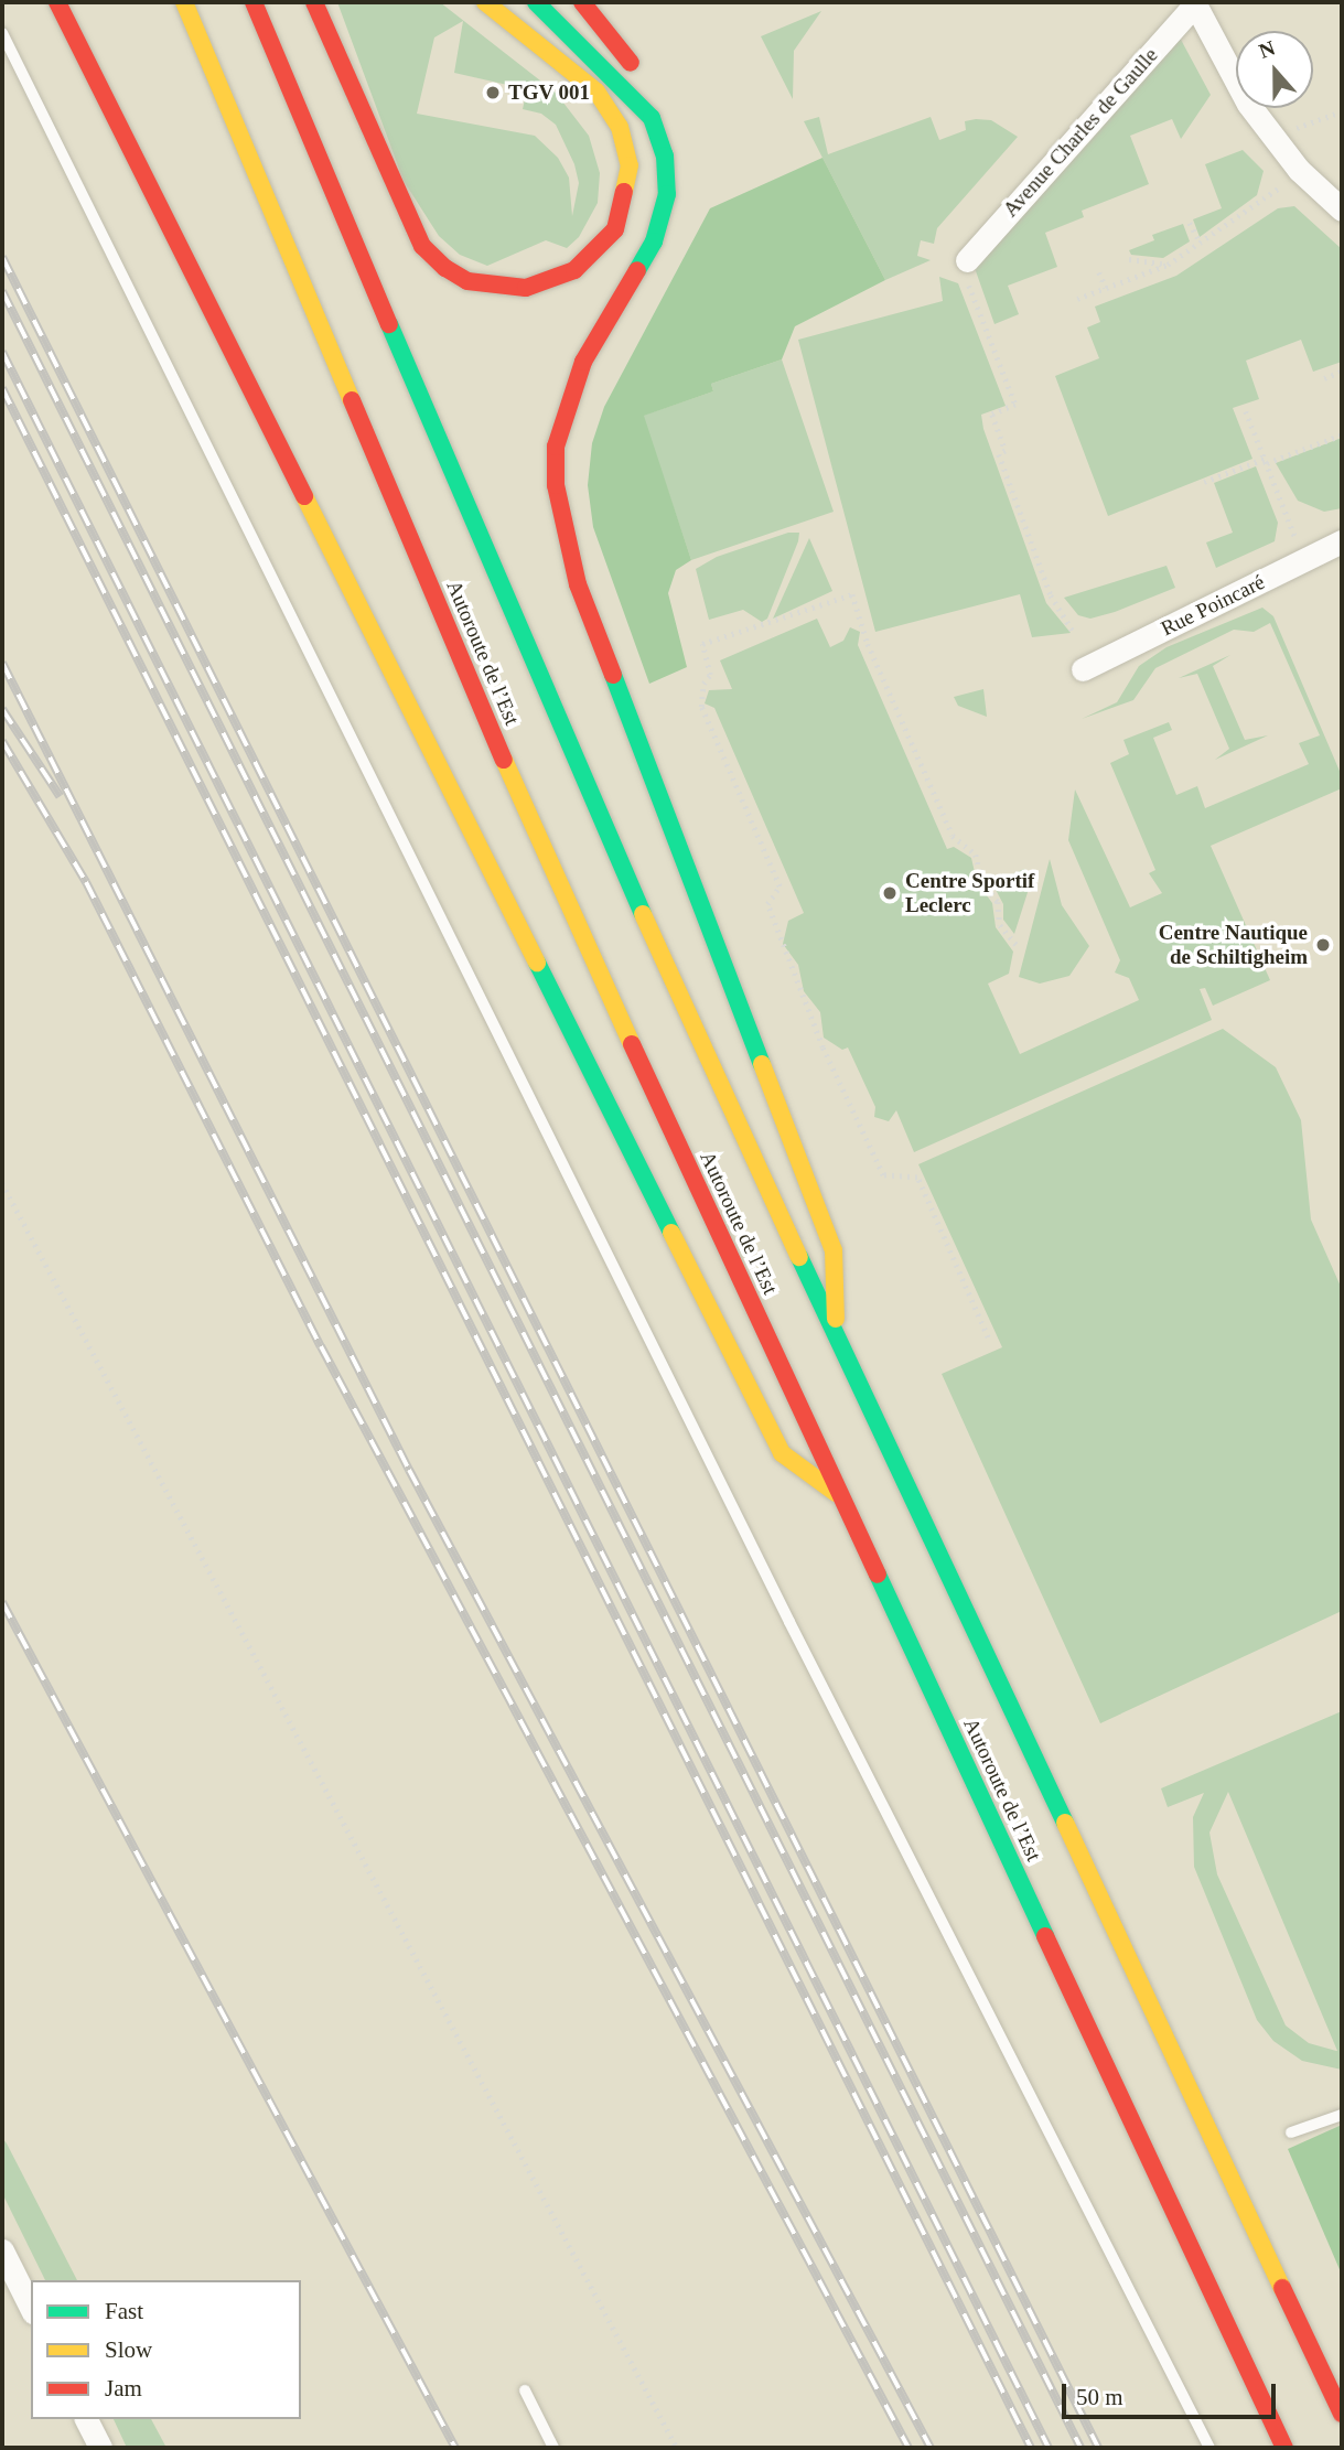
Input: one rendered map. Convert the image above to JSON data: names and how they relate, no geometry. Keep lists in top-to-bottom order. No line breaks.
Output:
{"streets":{"highway":["Autoroute de l’Est"],"street":["Avenue Charles de Gaulle","Rue Poincaré"]},"places":["TGV 001","Centre Sportif Leclerc","Centre Nautique de Schiltigheim"],"legend":["Fast","Slow","Jam"],"scale_bar":"50 m","north":"top"}
